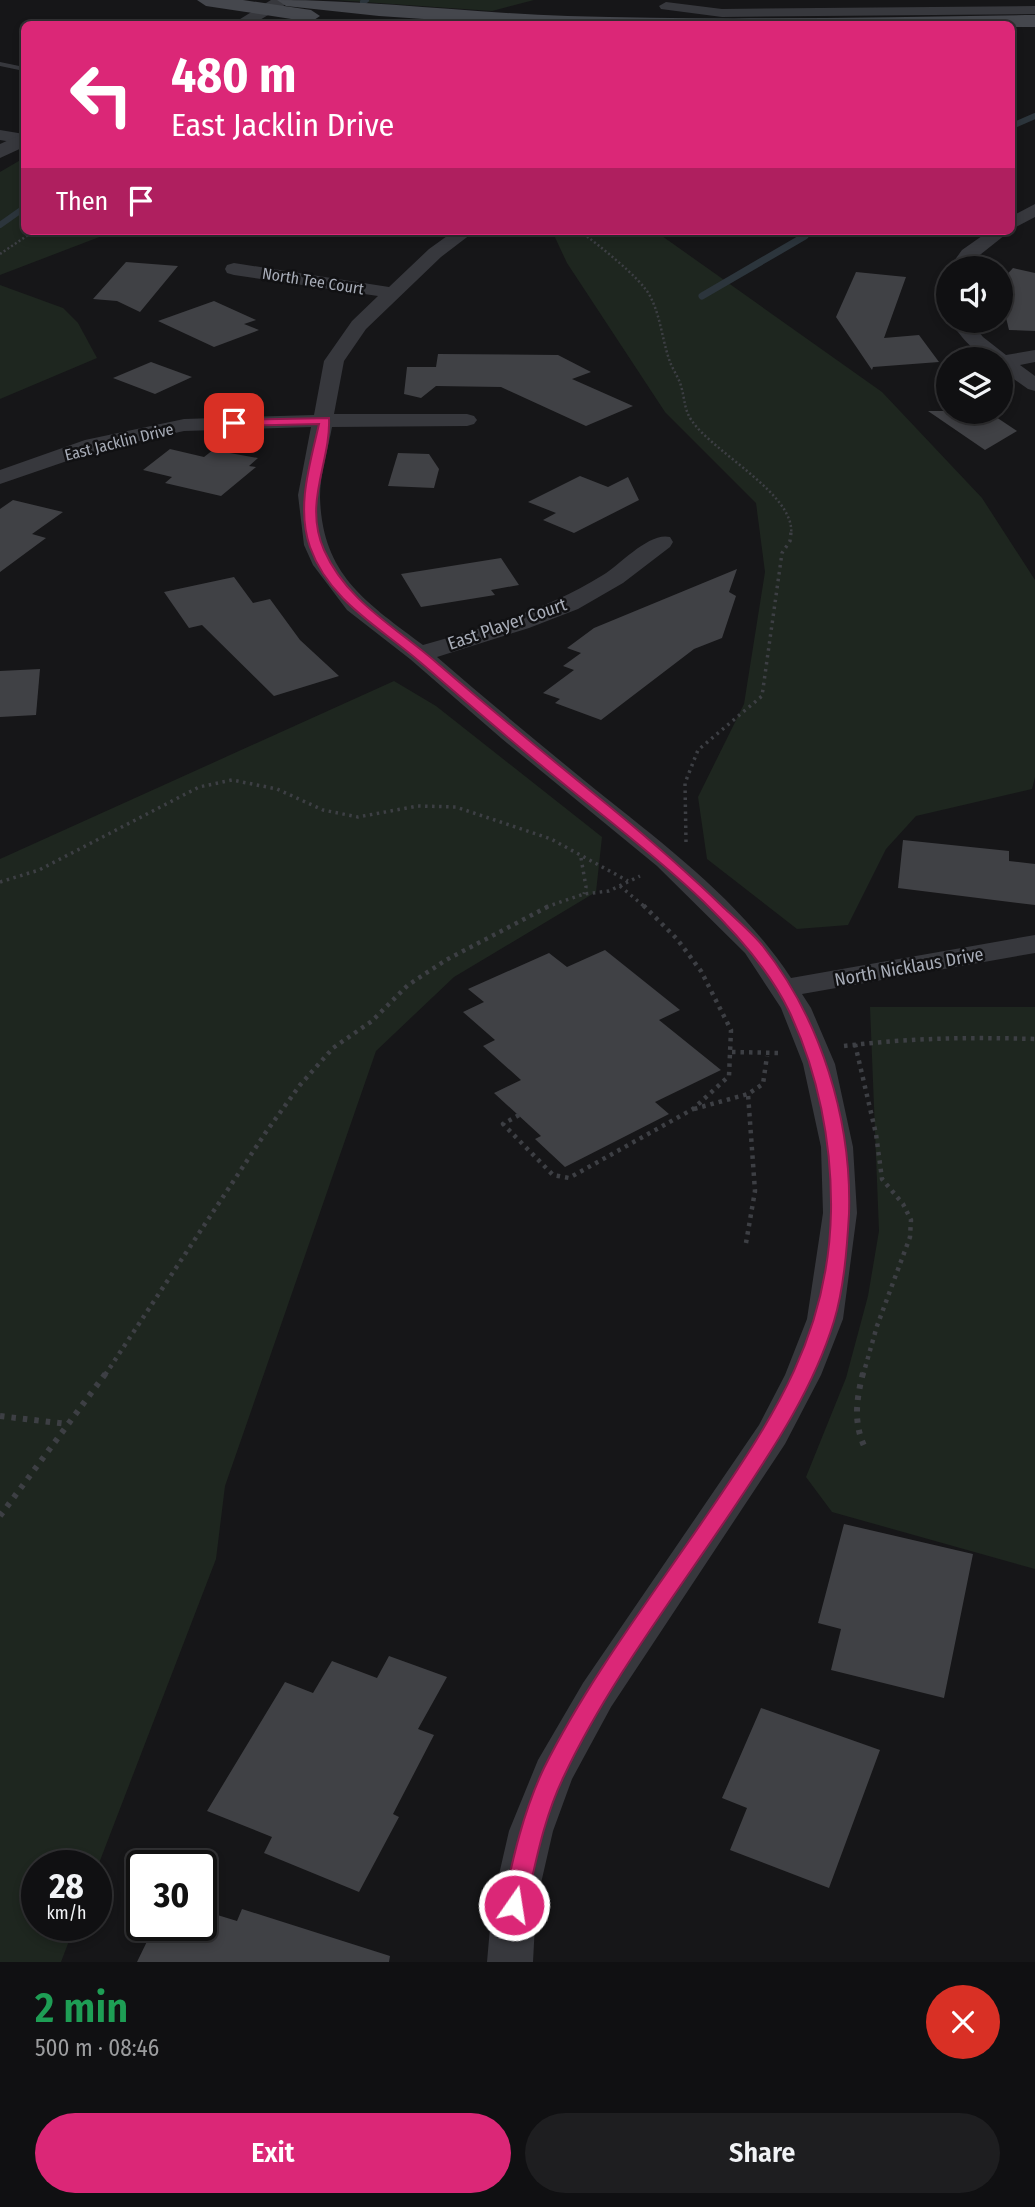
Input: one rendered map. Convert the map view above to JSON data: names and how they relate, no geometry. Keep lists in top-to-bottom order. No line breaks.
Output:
{"streets":{"street":["North Tee Court","East Jacklin Drive","East Player Court","North Nicklaus Drive"]},"page":{"turn":["480 m","East Jacklin Drive"],"then":"Then","speed":"28 km/h","limit":"30","heading":["2 min","500 m · 08:46"],"buttons":["Exit","Share"]}}
